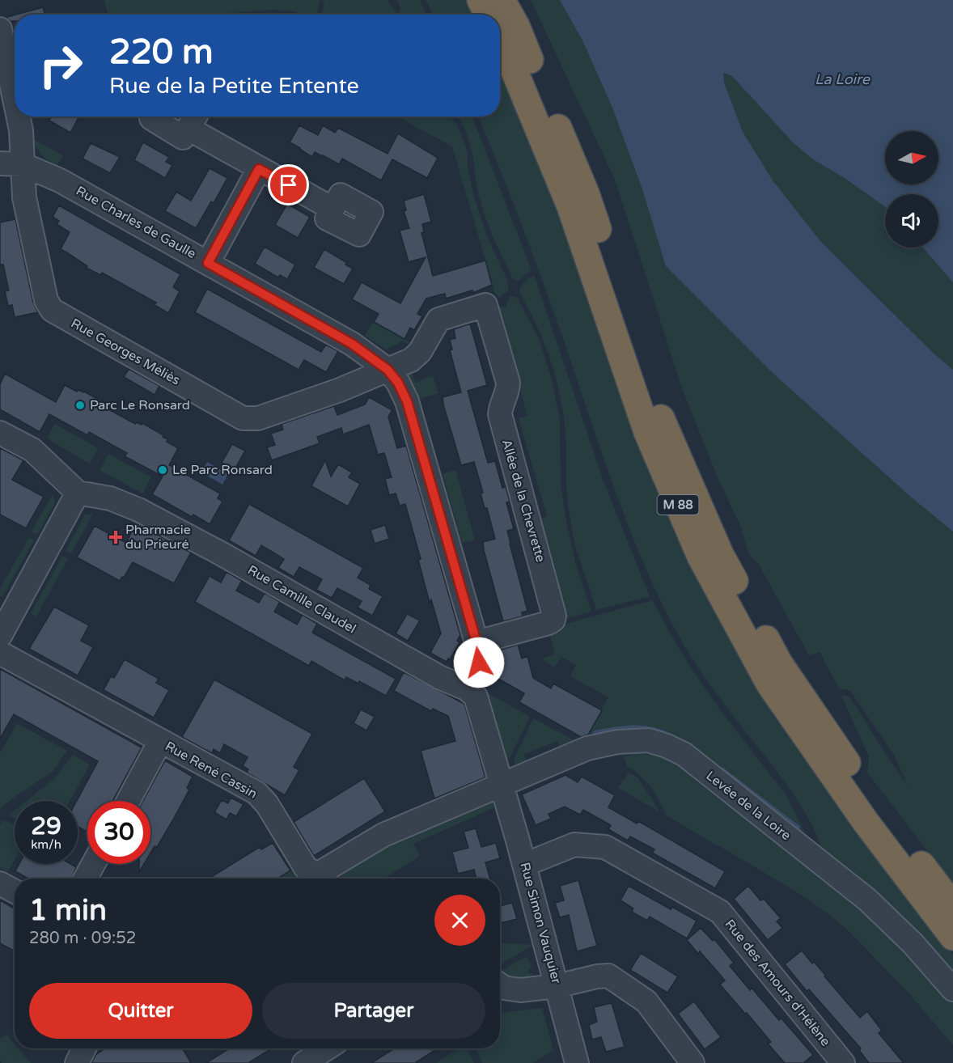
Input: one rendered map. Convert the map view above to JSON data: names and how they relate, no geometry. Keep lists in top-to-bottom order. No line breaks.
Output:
{"streets":{"highway":["M 88"],"street":["Rue Charles de Gaulle","Rue Georges Méliès","Allée de la Chevrette","Rue Camille Claudel","Rue René Cassin","Levée de la Loire","Rue Simon Vauquier","Rue des Amours d'Hélène"]},"crossings":[["Rue Charles de Gaulle","Rue Georges Méliès"],["Rue Charles de Gaulle","Allée de la Chevrette"],["Rue Charles de Gaulle","Rue Camille Claudel"],["Rue Georges Méliès","Allée de la Chevrette"],["Rue René Cassin","Levée de la Loire"],["Rue René Cassin","Rue Simon Vauquier"],["Levée de la Loire","Rue Simon Vauquier"],["Rue Simon Vauquier","Rue des Amours d'Hélène"]],"water":["La Loire"],"places":{"other":["Parc Le Ronsard","Le Parc Ronsard"],"health":["Pharmacie du Prieuré"]},"north":"right","page":{"turn":["220 m","Rue de la Petite Entente"],"speed":"29 km/h","limit":"30","heading":["1 min","280 m · 09:52"],"buttons":["Quitter","Partager"]}}
